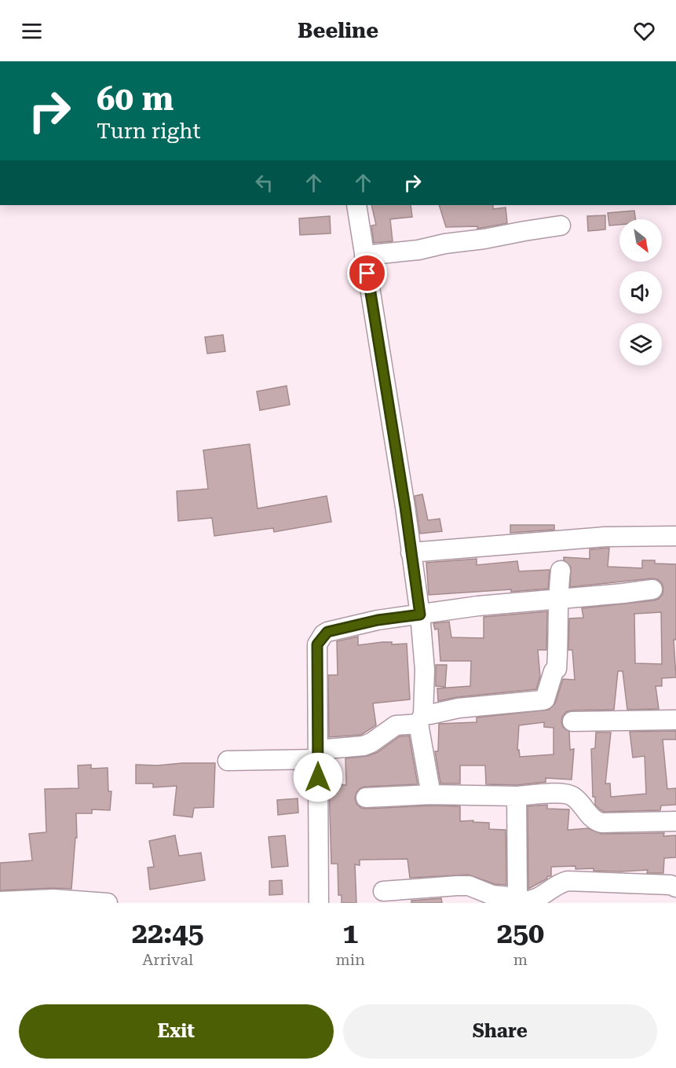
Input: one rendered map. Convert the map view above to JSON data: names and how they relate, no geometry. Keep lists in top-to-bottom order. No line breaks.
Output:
{"north":"bottom right","page":{"header":"Beeline","turn":["60 m","Turn right"],"eta":["22:45","Arrival","1","min","250","m"],"buttons":["Exit","Share"]}}
